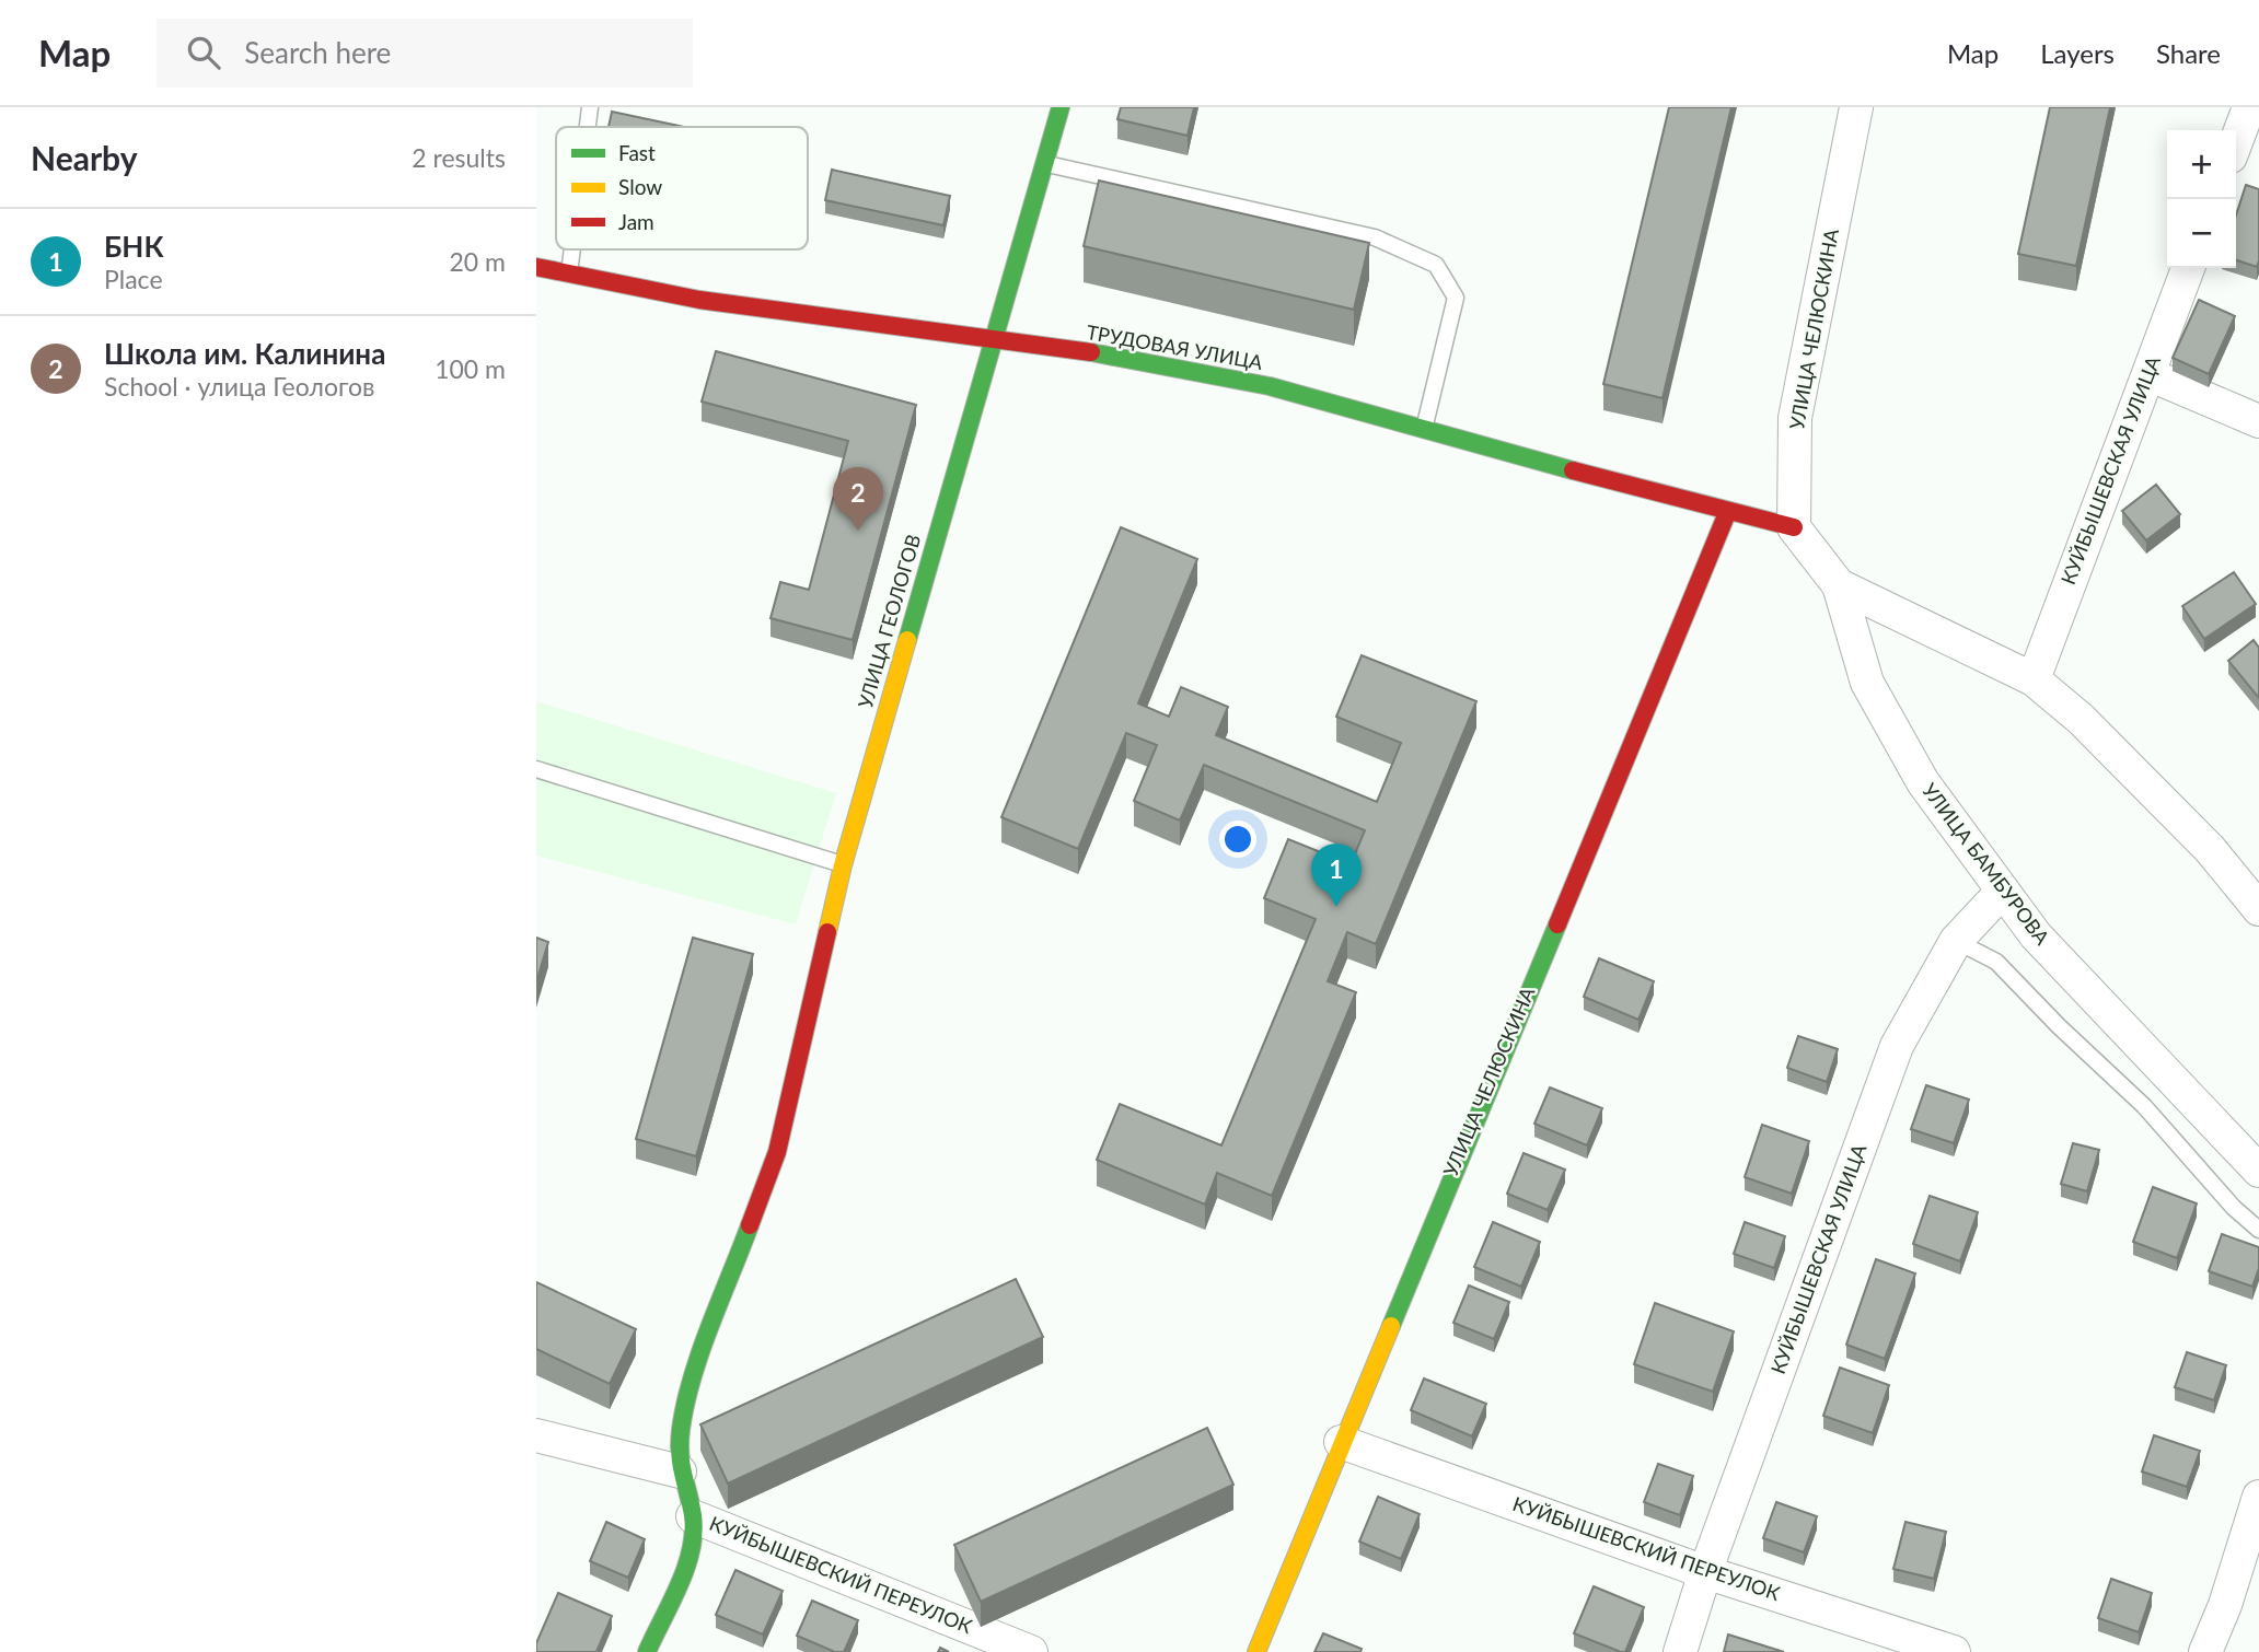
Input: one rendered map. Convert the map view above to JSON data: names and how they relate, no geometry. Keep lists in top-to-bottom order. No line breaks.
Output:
{"streets":{"street":["УЛИЦА ЧЕЛЮСКИНА","ТРУДОВАЯ УЛИЦА","КУЙБЫШЕВСКАЯ УЛИЦА","УЛИЦА ГЕОЛОГОВ","УЛИЦА БАМБУРОВА","КУЙБЫШЕВСКИЙ ПЕРЕУЛОК"]},"crossings":[["УЛИЦА ЧЕЛЮСКИНА","ТРУДОВАЯ УЛИЦА"],["УЛИЦА ЧЕЛЮСКИНА","КУЙБЫШЕВСКИЙ ПЕРЕУЛОК"],["ТРУДОВАЯ УЛИЦА","УЛИЦА ГЕОЛОГОВ"],["КУЙБЫШЕВСКАЯ УЛИЦА","УЛИЦА БАМБУРОВА"],["КУЙБЫШЕВСКАЯ УЛИЦА","КУЙБЫШЕВСКИЙ ПЕРЕУЛОК"],["УЛИЦА ГЕОЛОГОВ","КУЙБЫШЕВСКИЙ ПЕРЕУЛОК"]],"legend":["Fast","Slow","Jam"],"page":{"header":"Map","search":"Search here","nav":["Map","Layers","Share"],"heading":["Nearby","2 results"],"map_buttons":["+","−"],"list":[{"mark":"1","name":"БНК","note":"Place","value":"20 m"},{"mark":"2","name":"Школа им. Калинина","note":"School · улица Геологов","value":"100 m"}],"pins":["2","1"]}}
